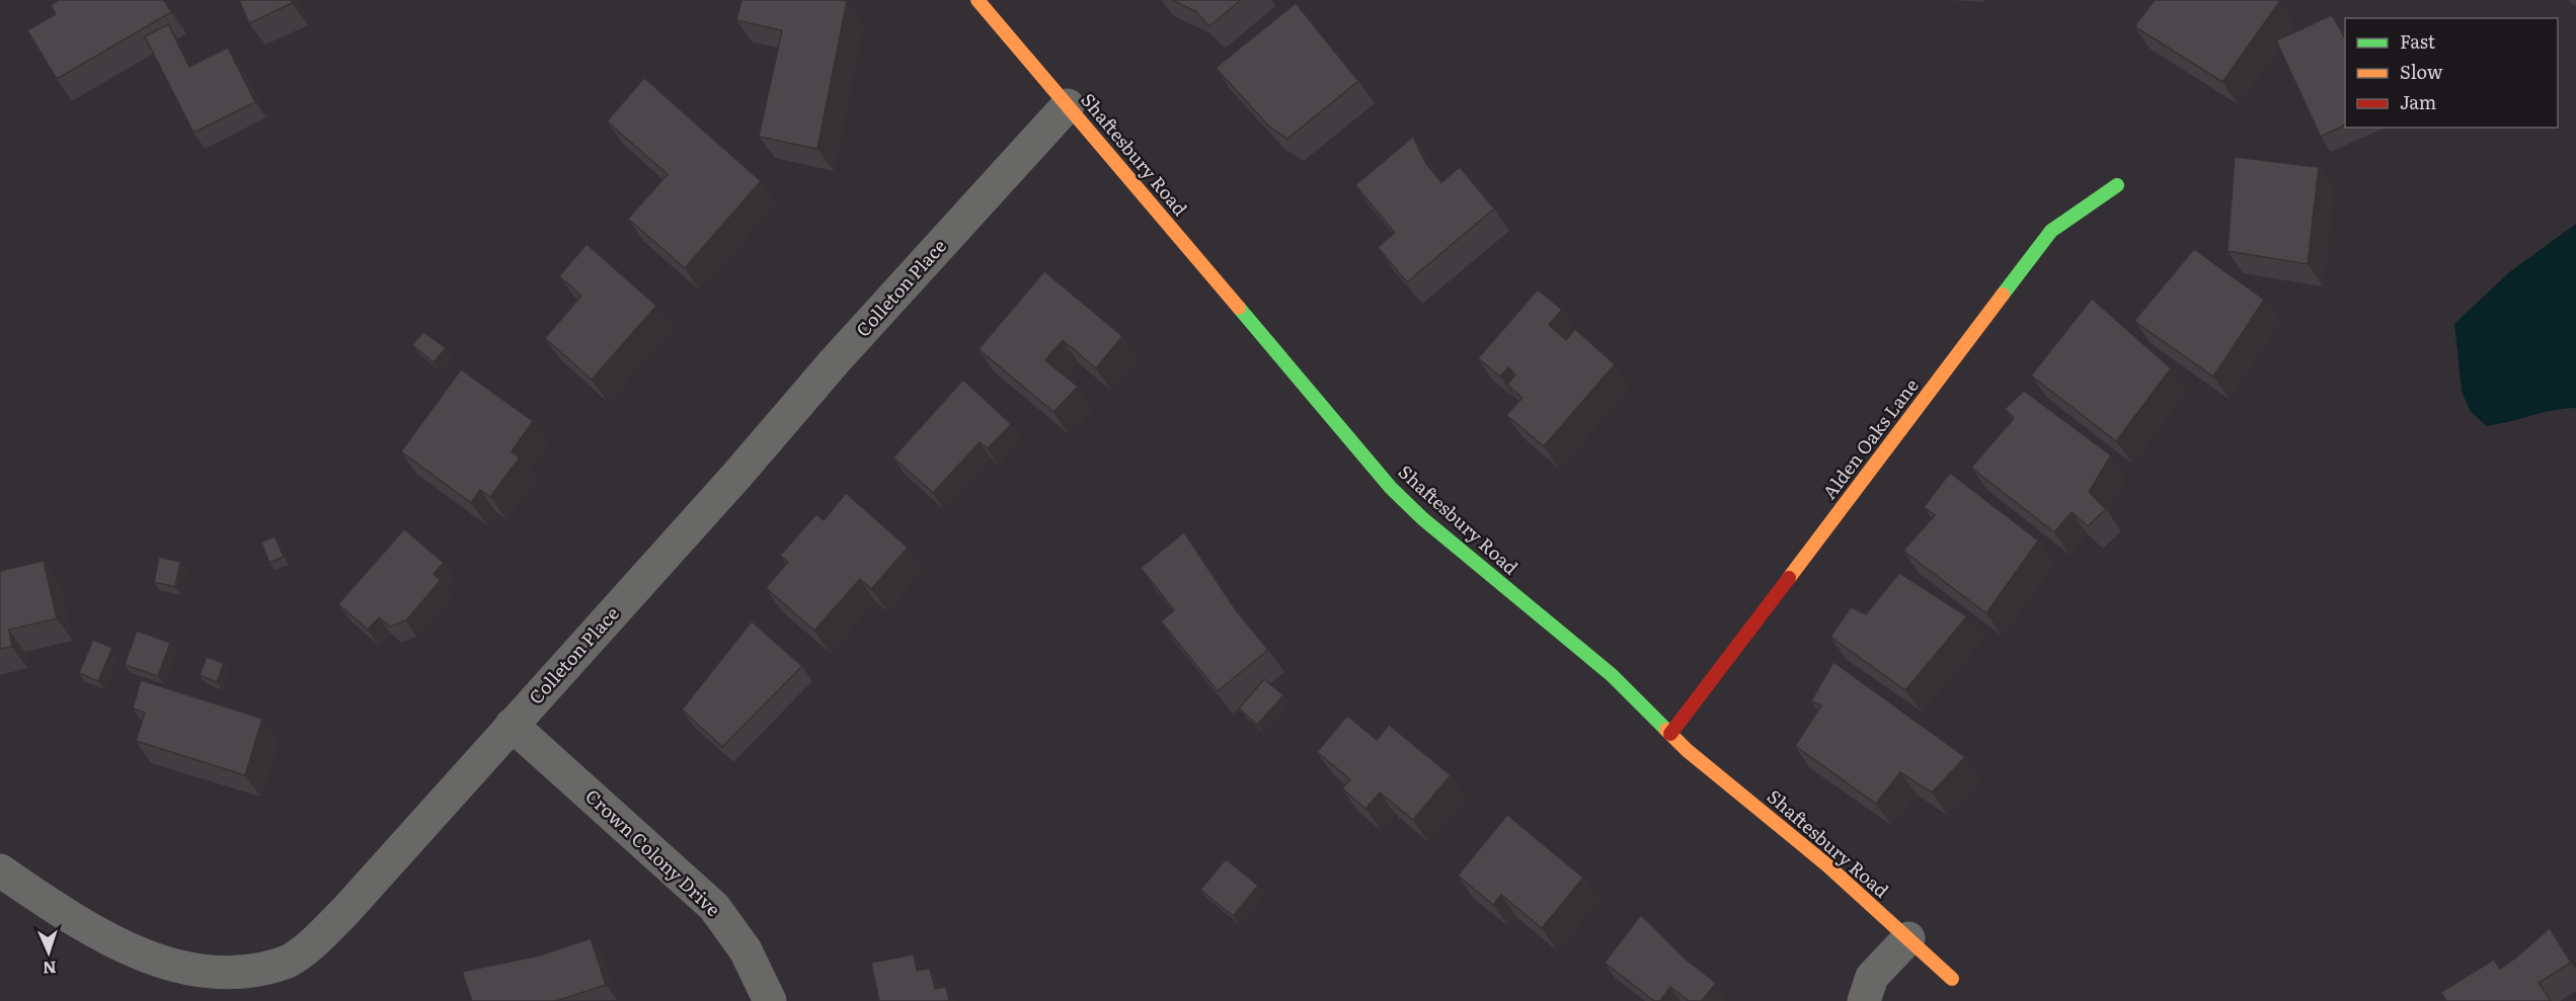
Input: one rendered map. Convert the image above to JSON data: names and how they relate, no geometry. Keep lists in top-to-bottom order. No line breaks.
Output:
{"streets":{"street":["Shaftesbury Road","Colleton Place","Alden Oaks Lane","Crown Colony Drive"]},"crossings":[["Shaftesbury Road","Colleton Place"],["Shaftesbury Road","Alden Oaks Lane"],["Colleton Place","Crown Colony Drive"]],"legend":["Fast","Slow","Jam"],"north":"bottom"}
